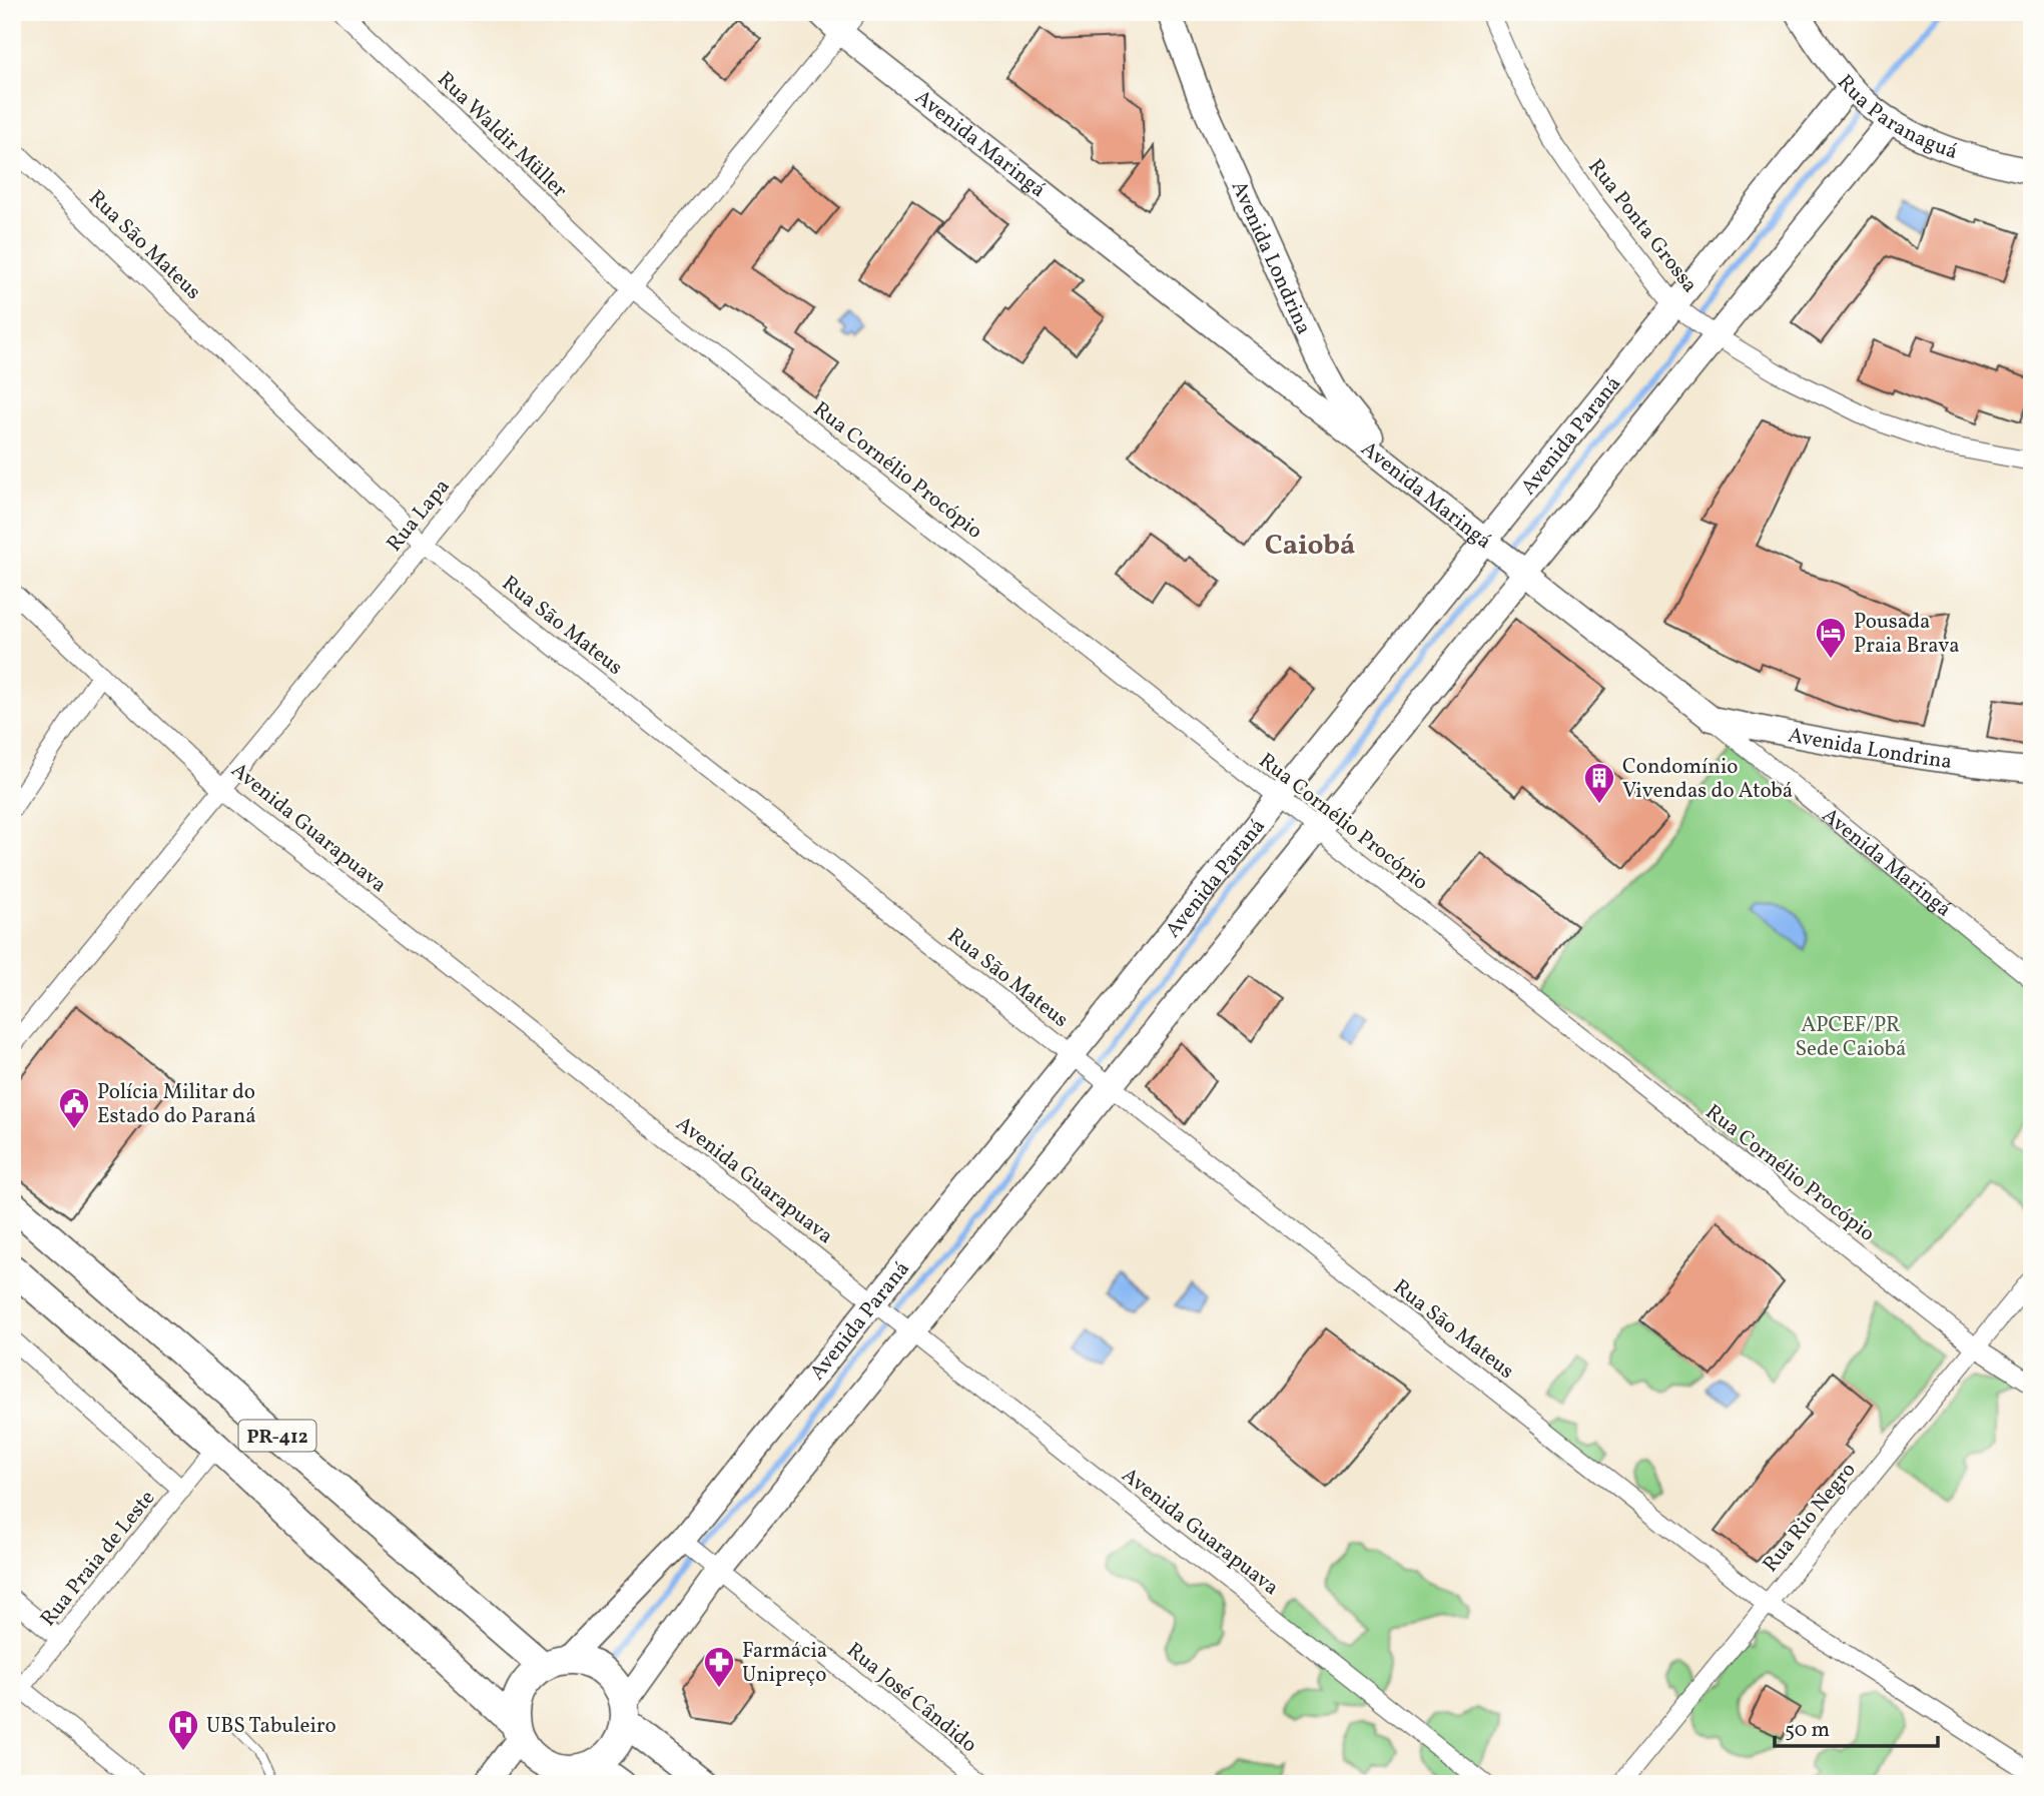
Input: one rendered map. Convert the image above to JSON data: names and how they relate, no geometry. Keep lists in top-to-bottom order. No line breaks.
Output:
{"streets":{"main road":["PR-412"],"street":["Rua Paranaguá","Rua Waldir Müller","Avenida Maringá","Rua Ponta Grossa","Rua São Mateus","Avenida Londrina","Avenida Paraná","Rua Cornélio Procópio","Rua Lapa","Avenida Guarapuava","Rua Rio Negro","Rua Praia de Leste","Rua José Cândido"]},"crossings":[["Rua Paranaguá","Avenida Paraná"],["Rua Waldir Müller","Rua Cornélio Procópio"],["Rua Waldir Müller","Rua Lapa"],["Avenida Maringá","Avenida Londrina"],["Avenida Maringá","Avenida Paraná"],["Avenida Maringá","Rua Lapa"],["Rua Ponta Grossa","Avenida Paraná"],["Rua São Mateus","Avenida Paraná"],["Rua São Mateus","Rua Lapa"],["Rua São Mateus","Rua Rio Negro"],["Avenida Paraná","Rua Cornélio Procópio"],["Avenida Paraná","Avenida Guarapuava"],["Avenida Paraná","PR-412"],["Avenida Paraná","Rua José Cândido"],["Rua Cornélio Procópio","Rua Lapa"],["Rua Cornélio Procópio","Rua Rio Negro"],["Rua Lapa","Avenida Guarapuava"],["PR-412","Rua Praia de Leste"]],"districts":["Caiobá"],"parks":["APCEF/PR Sede Caiobá"],"places":{"hotel":["Pousada Praia Brava"],"building":["Condomínio Vivendas do Atobá"],"public building":["Polícia Militar do Estado do Paraná"],"pharmacy":["Farmácia Unipreço"],"hospital":["UBS Tabuleiro"]},"scale_bar":"50 m"}
